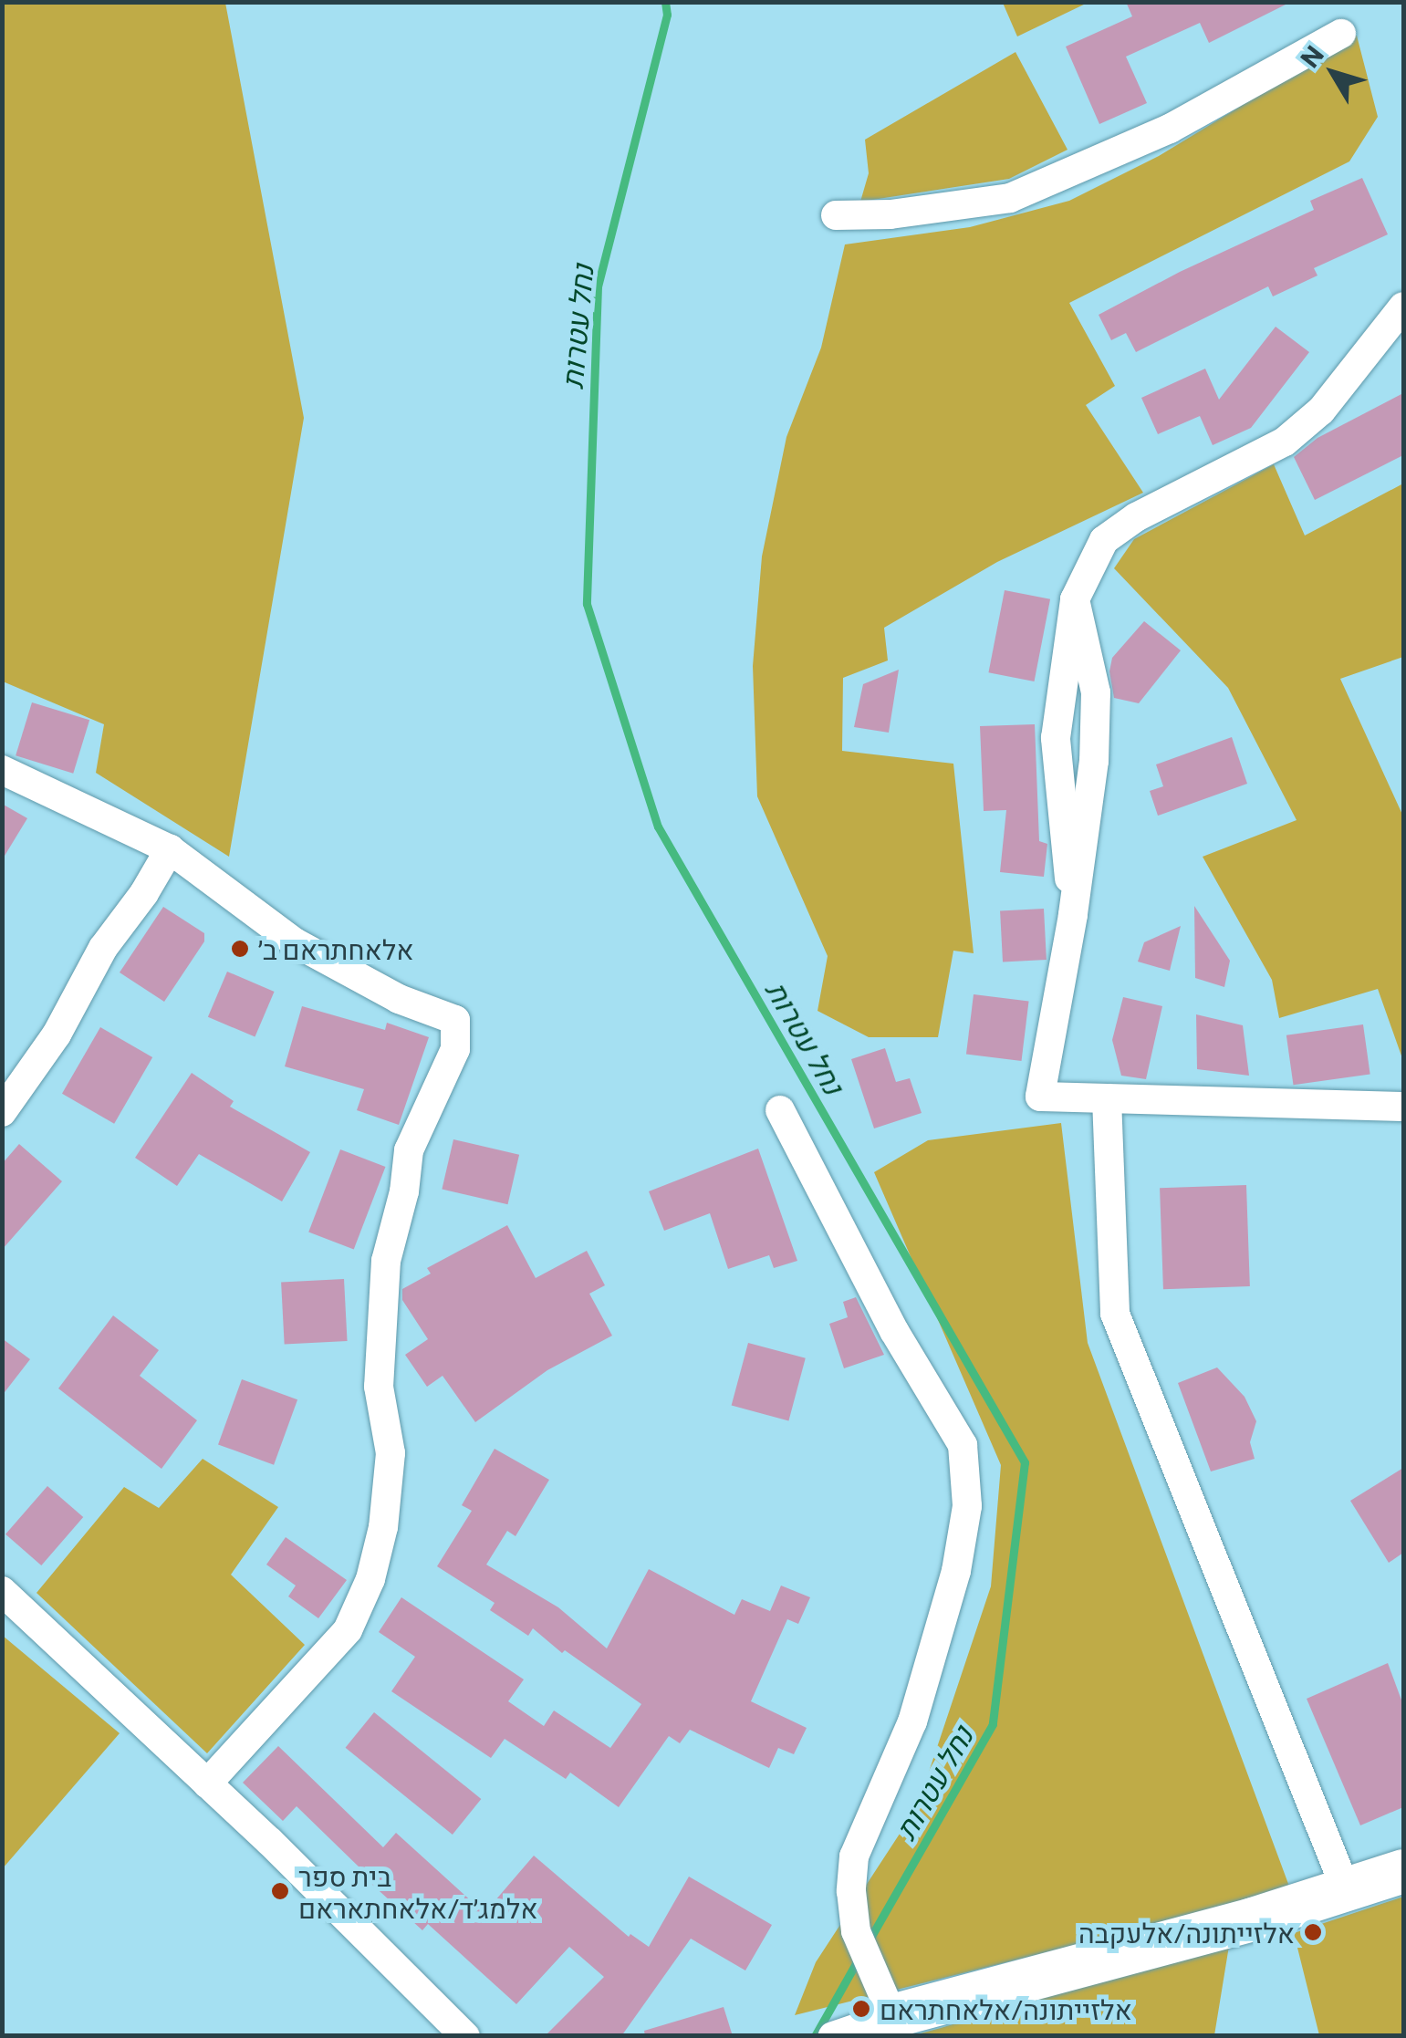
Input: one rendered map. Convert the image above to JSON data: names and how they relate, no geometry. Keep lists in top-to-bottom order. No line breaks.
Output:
{"water":["נחל עטרות"],"places":["אלאחתראם ב׳","בית ספר אלמג׳ד/אלאחתאראם","אלזייתונה/אלעקבה","אלזייתונה/אלאחתראם"],"north":"top left"}
